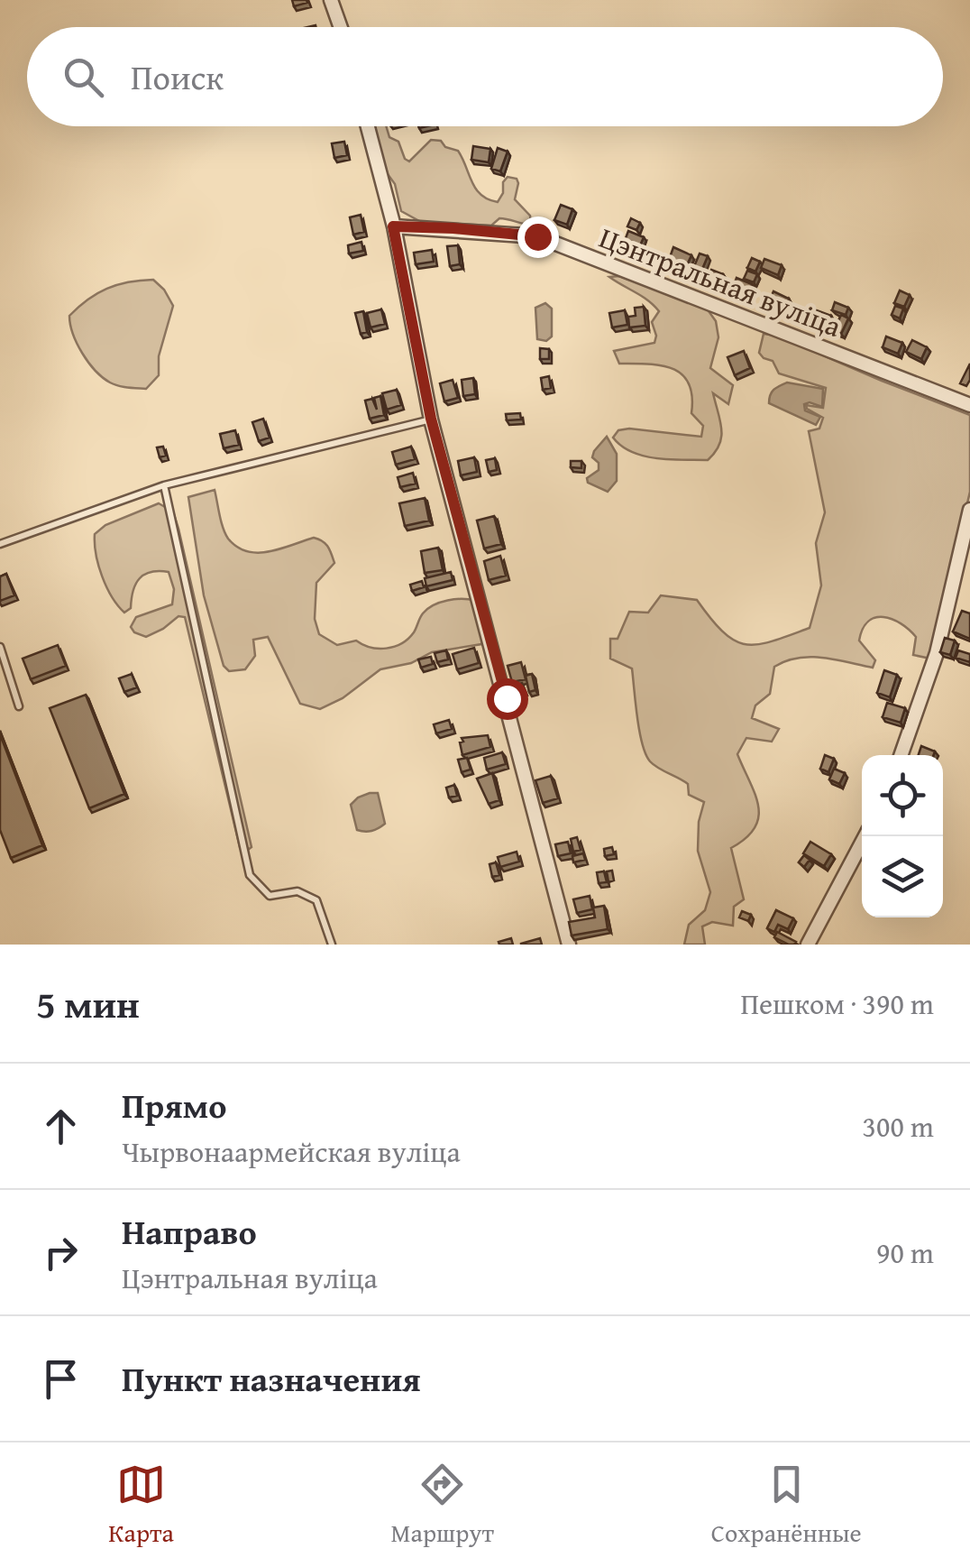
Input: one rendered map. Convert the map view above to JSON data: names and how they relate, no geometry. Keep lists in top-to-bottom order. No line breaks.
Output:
{"streets":{"street":["Цэнтральная вуліца"]},"page":{"search":"Поиск","heading":["5 мин","Пешком · 390 m"],"list":[["Прямо","Чырвонаармейская вуліца","300 m"],["Направо","Цэнтральная вуліца","90 m"],"Пункт назначения"],"nav":["Карта","Маршрут","Сохранённые"]}}
